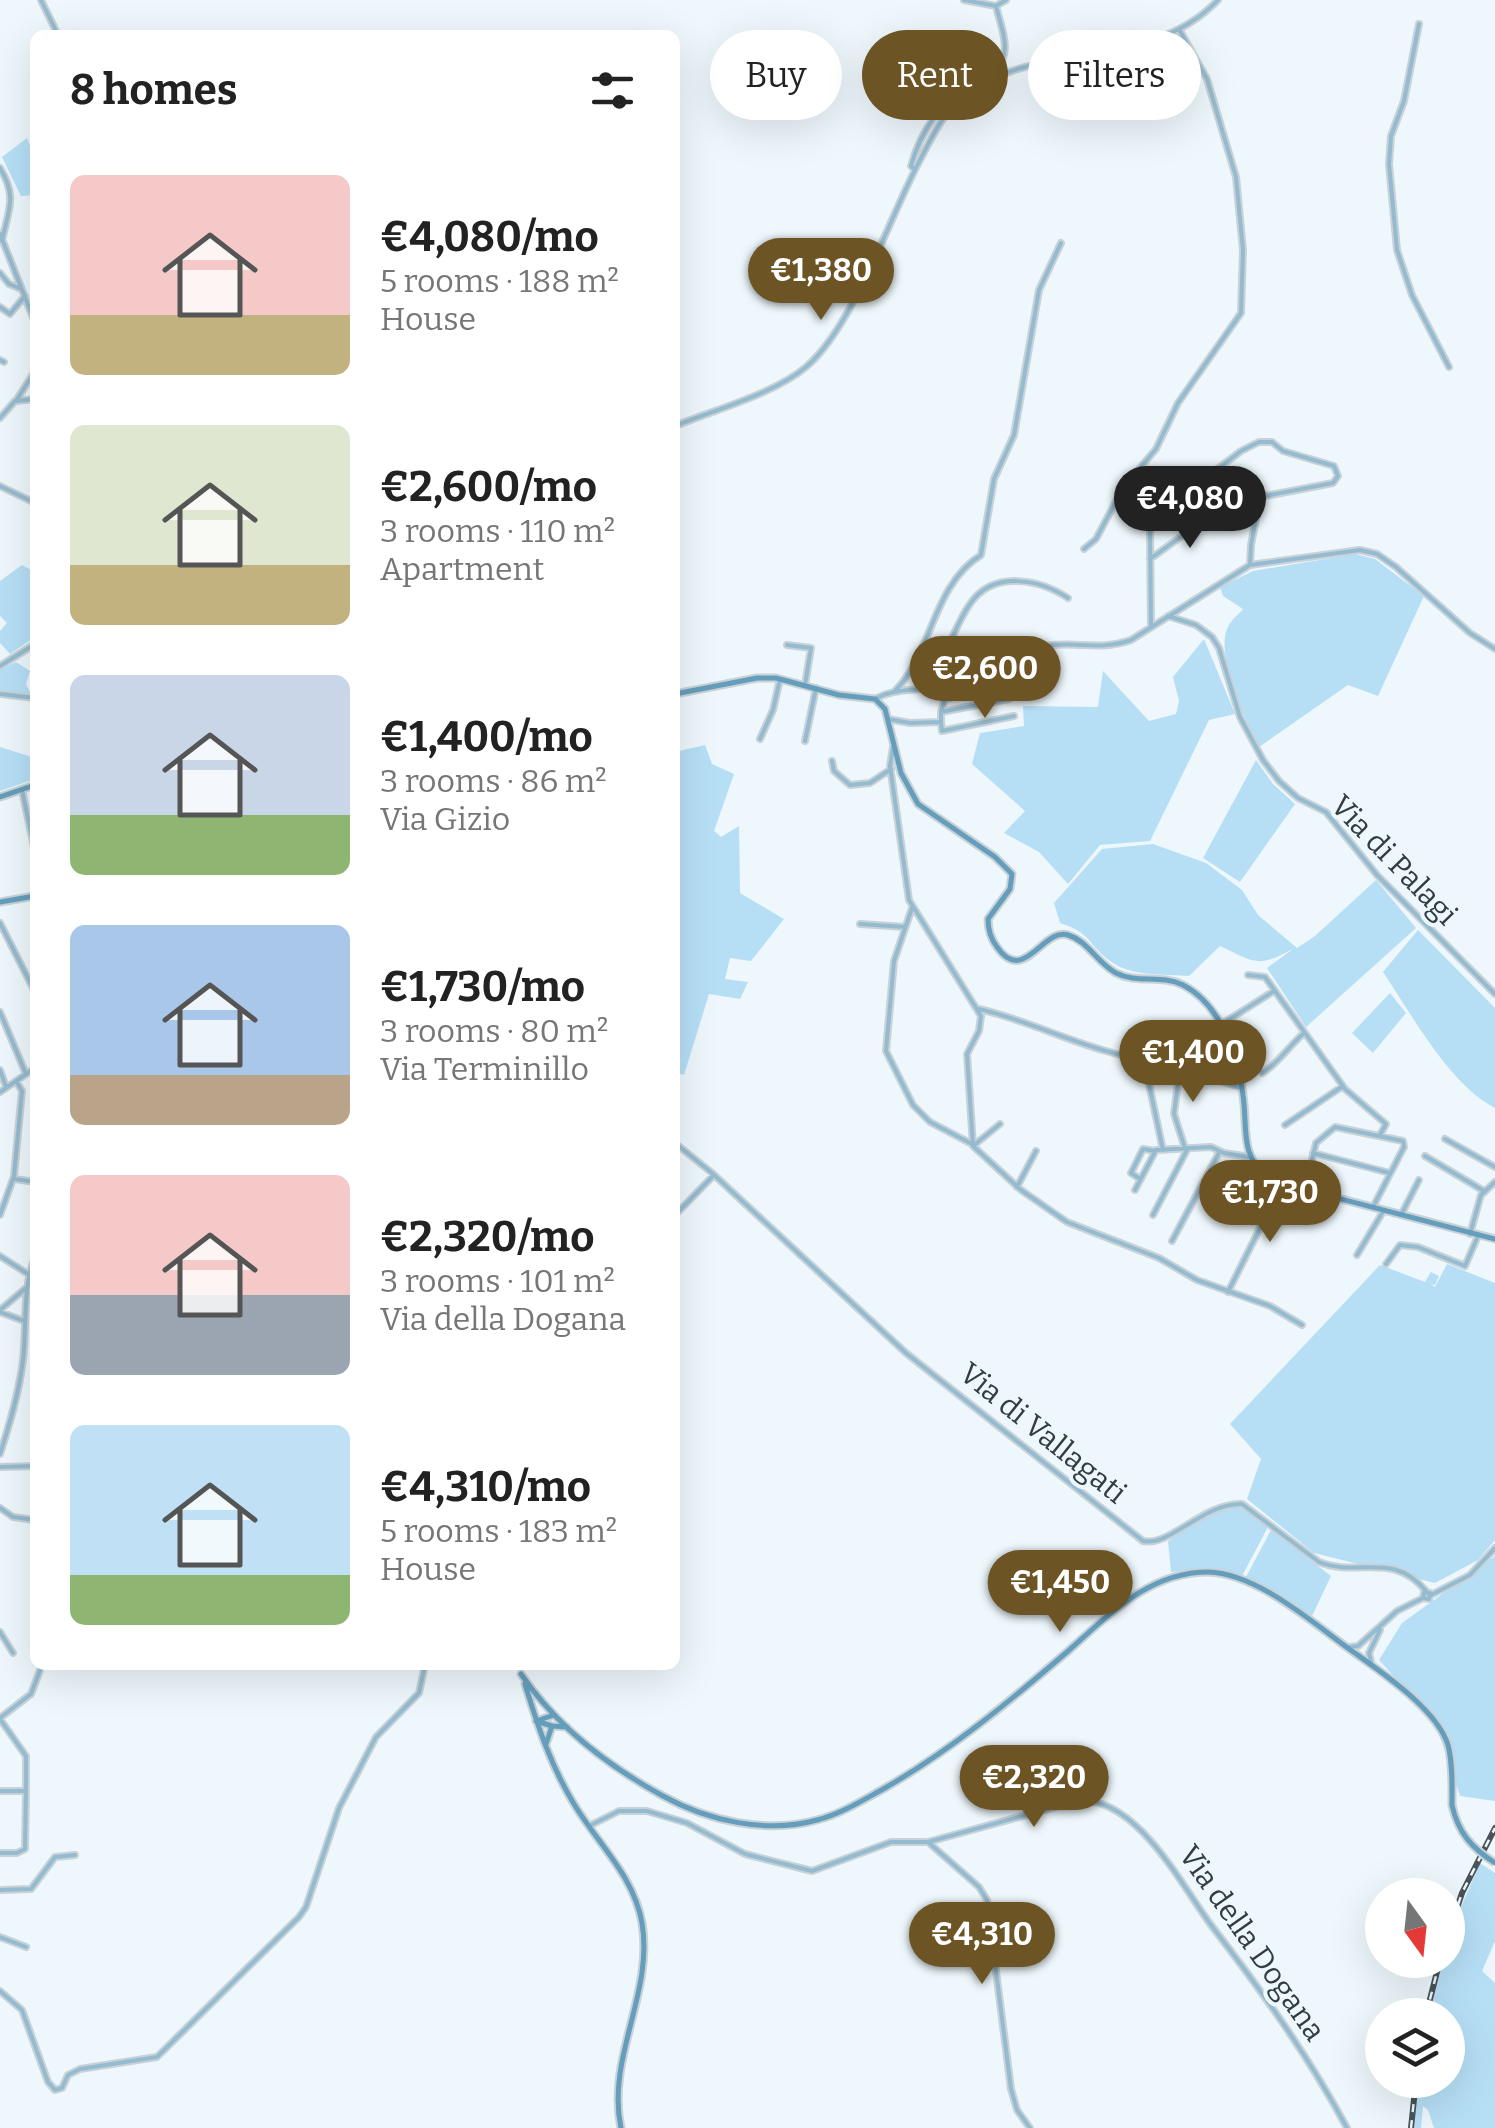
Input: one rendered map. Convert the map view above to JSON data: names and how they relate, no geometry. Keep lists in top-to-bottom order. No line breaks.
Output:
{"streets":{"street":["Via di Palagi","Via di Vallagati","Via della Dogana"]},"north":"bottom","page":{"chip":["Buy","Rent","Filters"],"heading":"8 homes","list":[{"name":"€4,080/mo","note":"5 rooms · 188 m² · House"},{"name":"€2,600/mo","note":"3 rooms · 110 m² · Apartment"},{"name":"€1,400/mo","note":"3 rooms · 86 m² · Via Gizio"},{"name":"€1,730/mo","note":"3 rooms · 80 m² · Via Terminillo"},{"name":"€2,320/mo","note":"3 rooms · 101 m² · Via della Dogana"},{"name":"€4,310/mo","note":"5 rooms · 183 m² · House"}],"price":["€1,380","€4,080","€2,600","€1,400","€1,730","€1,450","€2,320","€4,310"]}}
